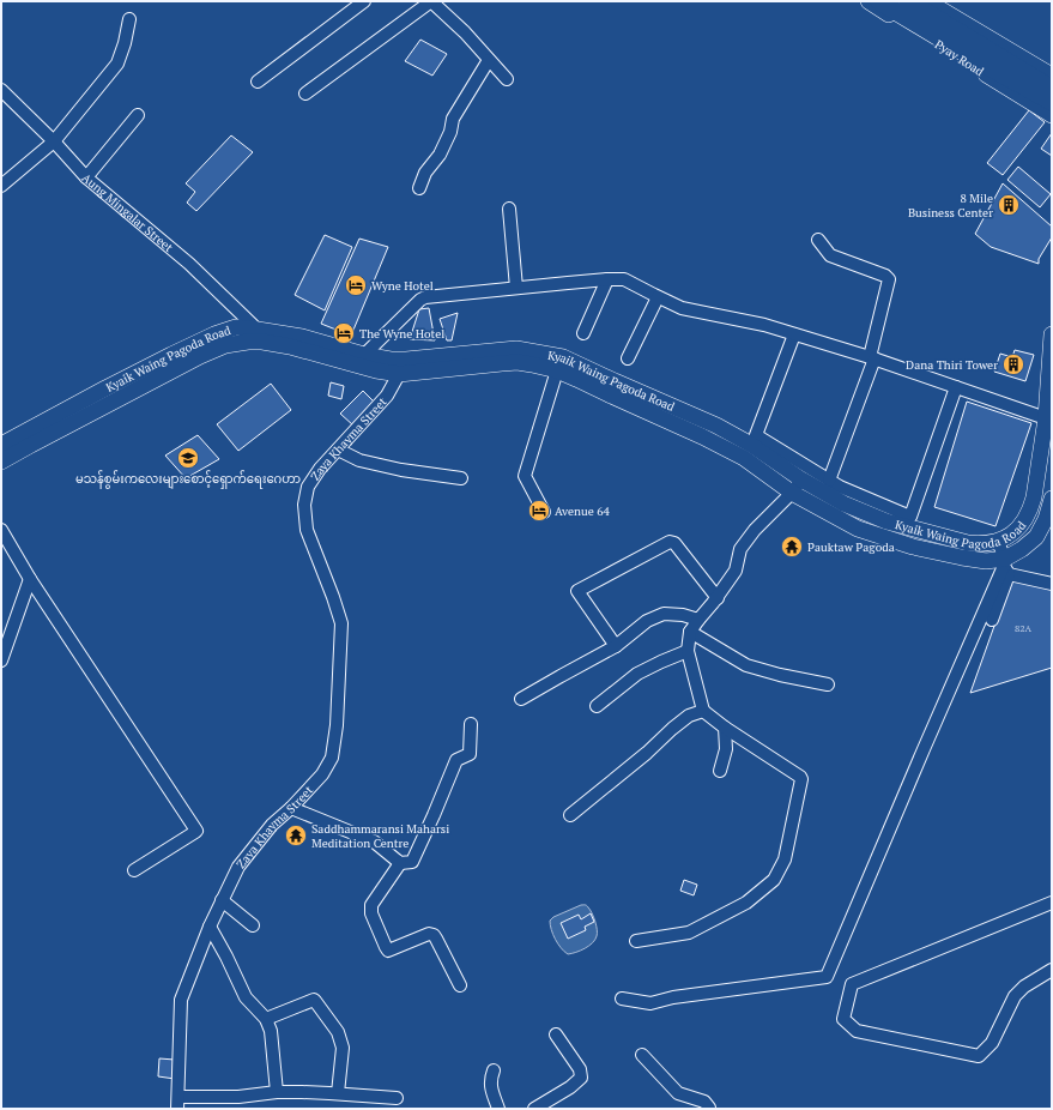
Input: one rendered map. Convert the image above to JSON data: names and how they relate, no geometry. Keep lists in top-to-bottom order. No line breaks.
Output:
{"streets":{"highway":["Pyay Road"],"main road":["Kyaik Waing Pagoda Road"],"street":["Aung Mingalar Street","Zaya Khayma Street"]},"crossings":[["Aung Mingalar Street","Kyaik Waing Pagoda Road"],["Kyaik Waing Pagoda Road","Zaya Khayma Street"]],"places":{"building":["8 Mile Business Center","Dana Thiri Tower"],"hotel":["Wyne Hotel","The Wyne Hotel","Avenue 64"],"school or university":["မသန်စွမ်းကလေးများစောင့်ရှောက်ရေးဂေဟာ"],"temple":["Pauktaw Pagoda","Saddhammaransi Maharsi Meditation Centre"]},"house_numbers":["82A"]}
